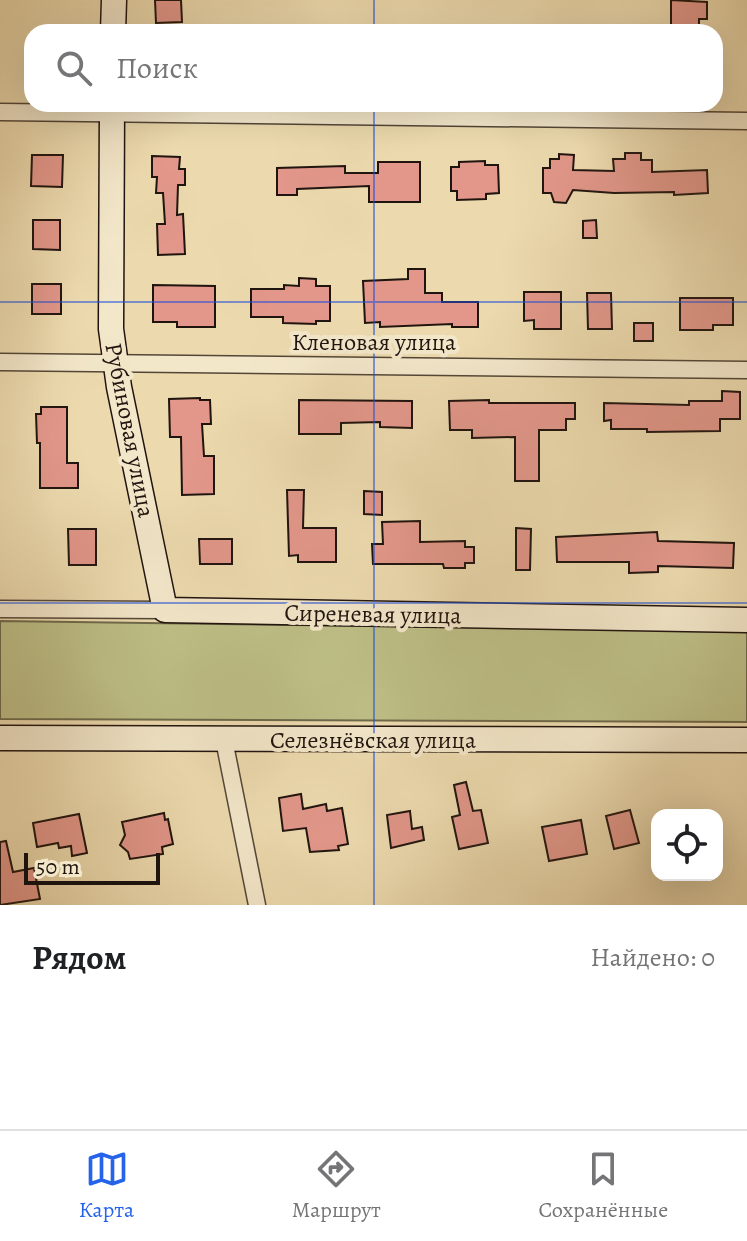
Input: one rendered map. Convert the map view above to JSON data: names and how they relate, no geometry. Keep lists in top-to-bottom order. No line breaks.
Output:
{"streets":{"street":["Кленовая улица","Рубиновая улица","Сиреневая улица","Селезнёвская улица"]},"crossings":[["Кленовая улица","Рубиновая улица"],["Рубиновая улица","Сиреневая улица"]],"scale_bar":"50 m","page":{"search":"Поиск","scale":"50 m","heading":["Рядом","Найдено: 0"],"nav":["Карта","Маршрут","Сохранённые"]}}
